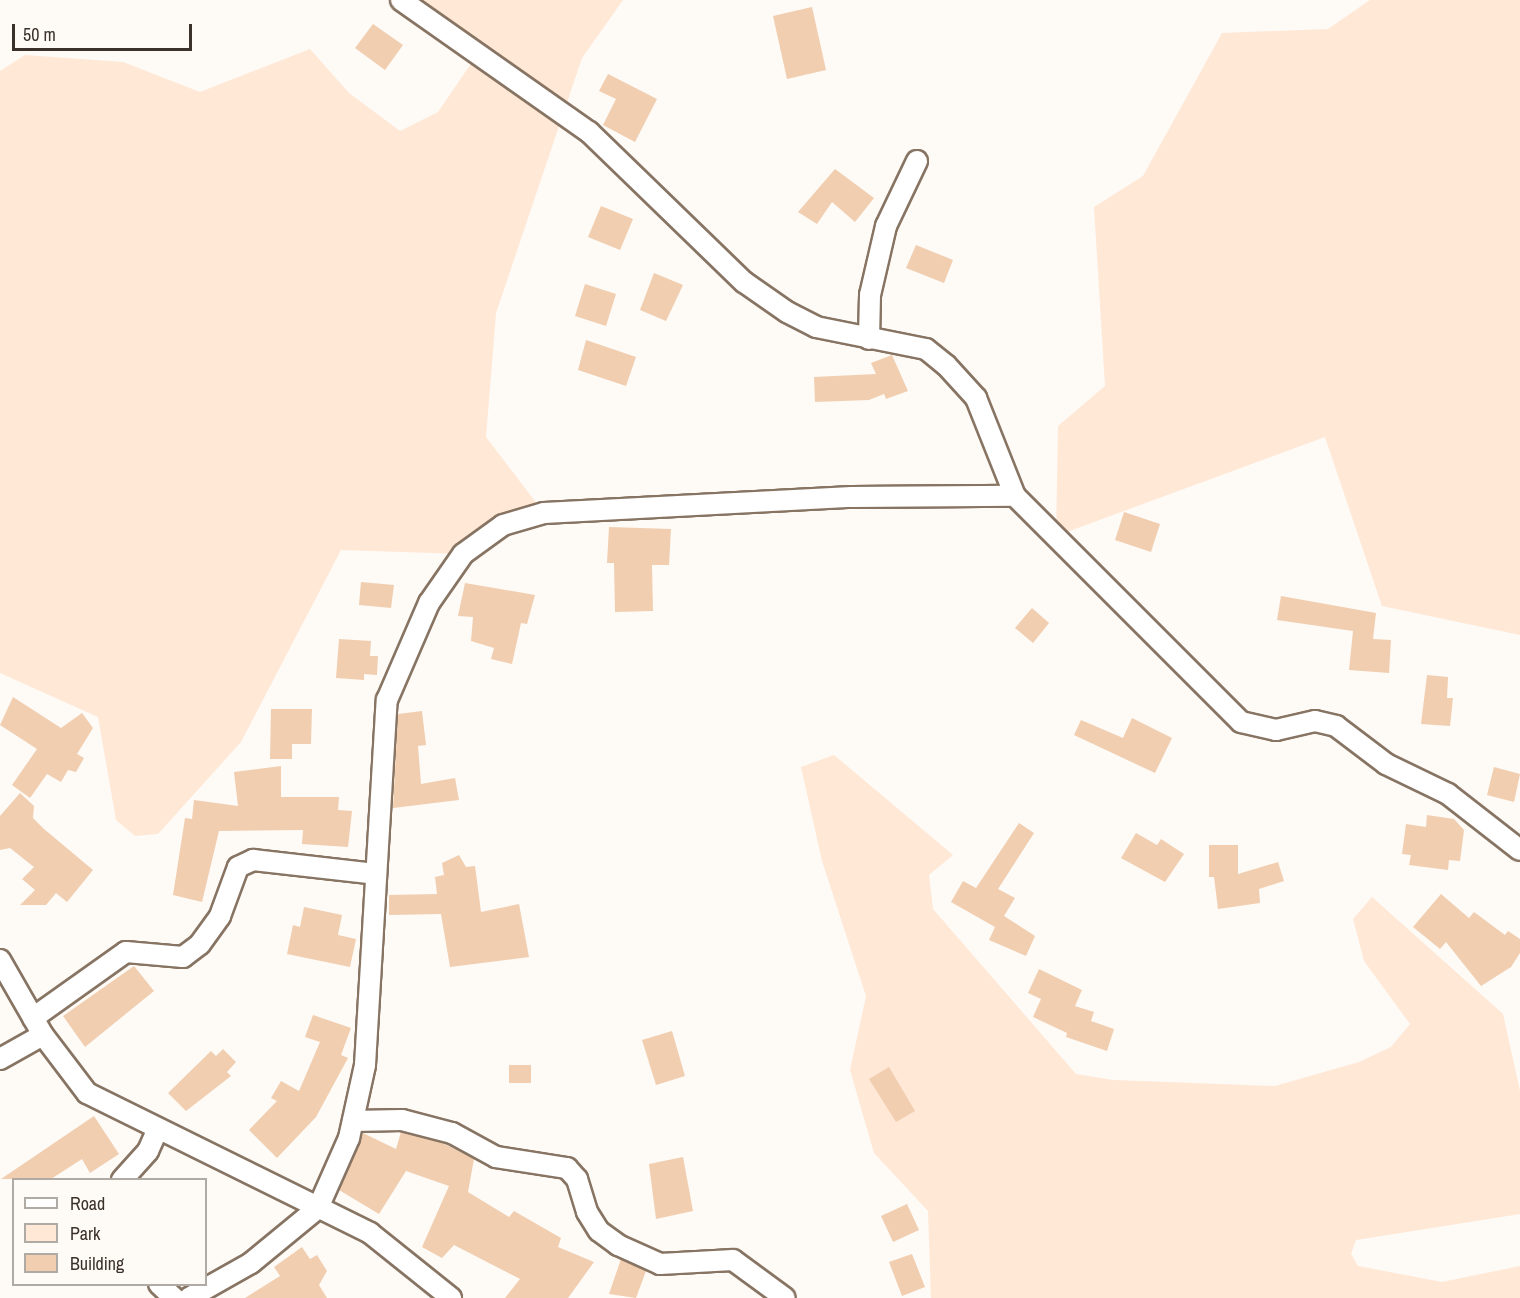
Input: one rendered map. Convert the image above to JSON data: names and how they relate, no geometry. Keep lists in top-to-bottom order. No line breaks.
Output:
{"legend":["Road","Park","Building"],"scale_bar":"50 m"}
